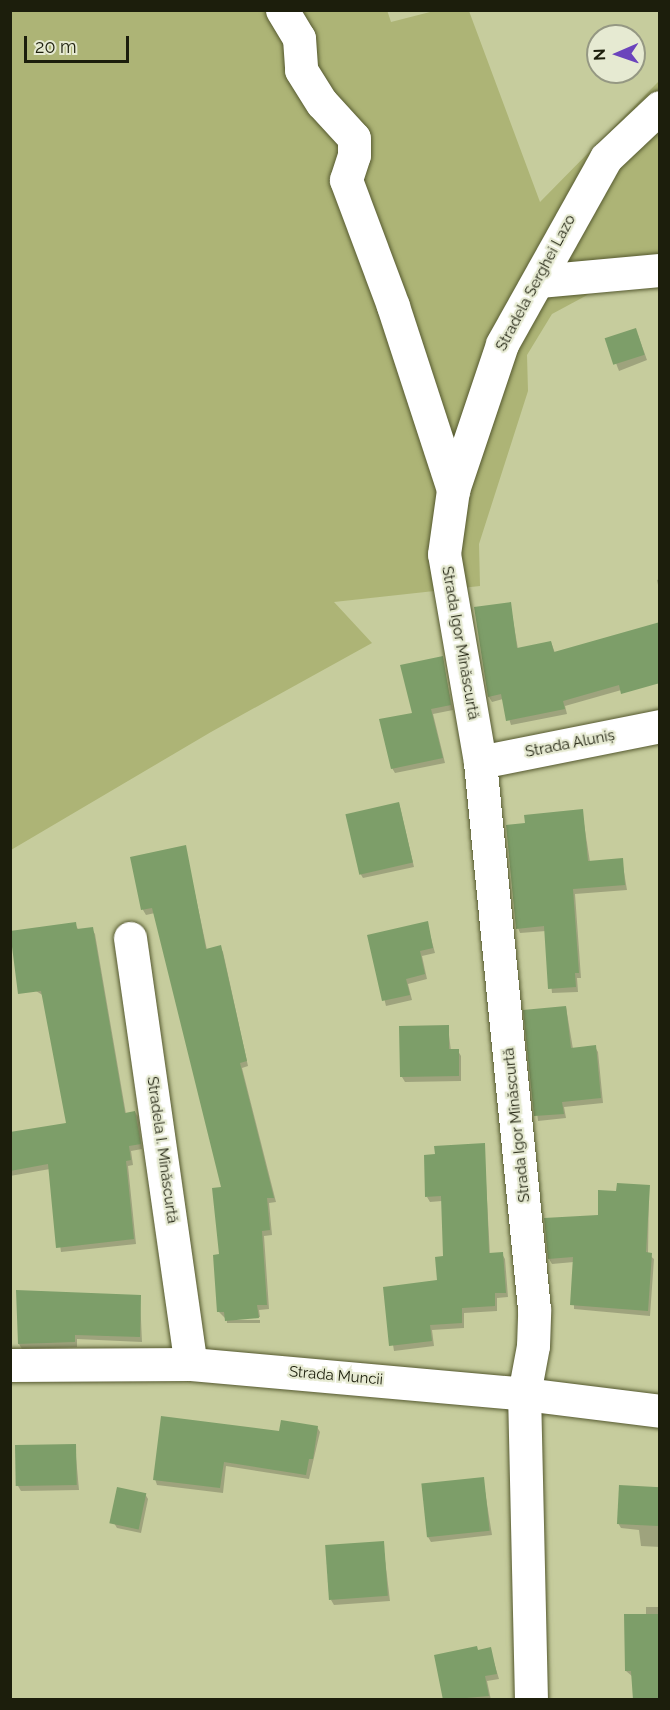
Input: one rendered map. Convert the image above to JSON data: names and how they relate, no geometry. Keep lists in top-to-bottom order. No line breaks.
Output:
{"streets":{"street":["Stradela Serghei Lazo","Strada Igor Mînăscurtă","Strada Aluniș","Stradela I. Mînăscurtă","Strada Muncii"]},"crossings":[["Stradela Serghei Lazo","Strada Igor Mînăscurtă"],["Strada Igor Mînăscurtă","Strada Aluniș"],["Strada Igor Mînăscurtă","Strada Muncii"],["Stradela I. Mînăscurtă","Strada Muncii"]],"scale_bar":"20 m","north":"left"}
